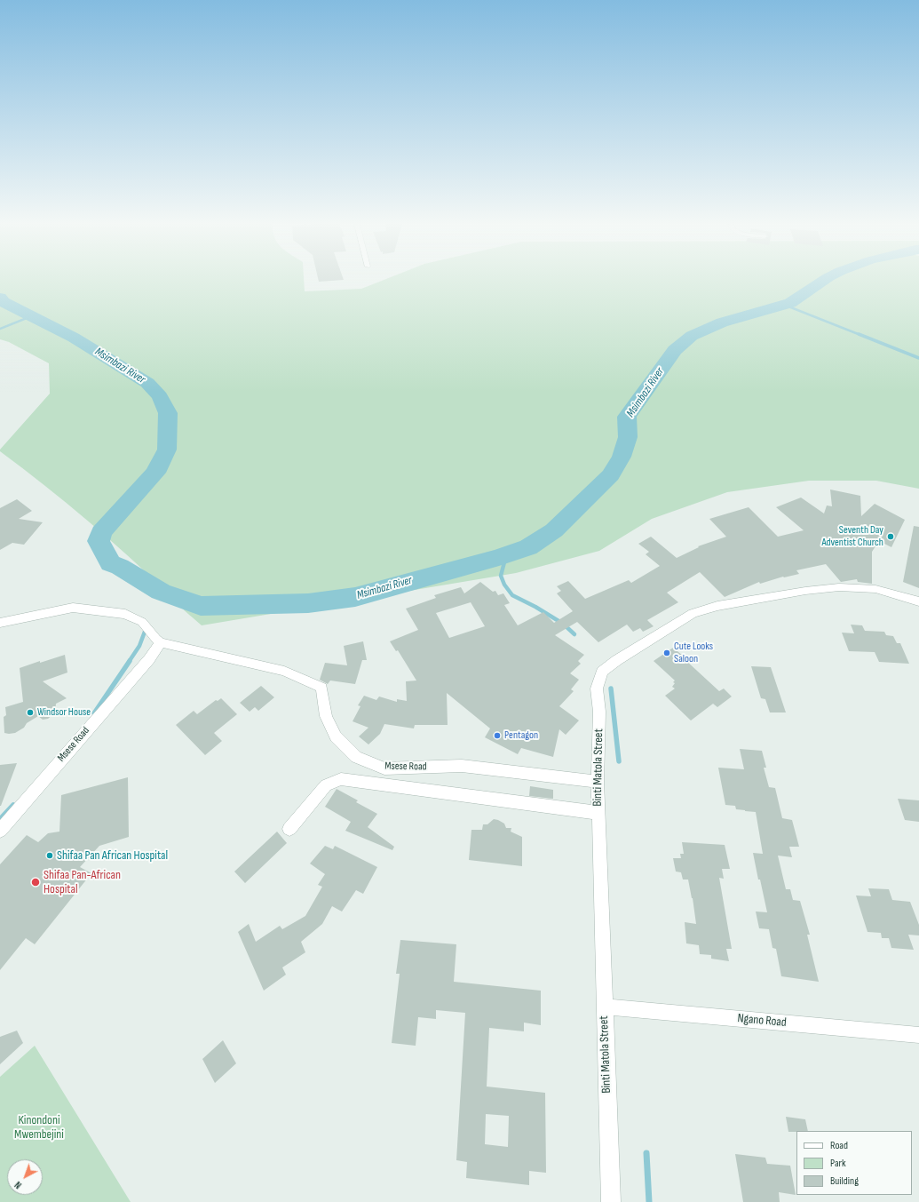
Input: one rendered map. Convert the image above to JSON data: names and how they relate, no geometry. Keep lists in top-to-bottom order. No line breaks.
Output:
{"streets":{"street":["Msese Road","Binti Matola Street","Ngano Road"]},"crossings":[["Msese Road","Binti Matola Street"],["Binti Matola Street","Ngano Road"]],"water":["Msimbazi River"],"parks":["Kinondoni Mwembejini"],"places":["Seventh Day Adventist Church","Cute Looks Saloon","Windsor House","Pentagon","Shifaa Pan African Hospital","Shifaa Pan-African Hospital"],"legend":["Road","Park","Building"],"north":"bottom left"}
